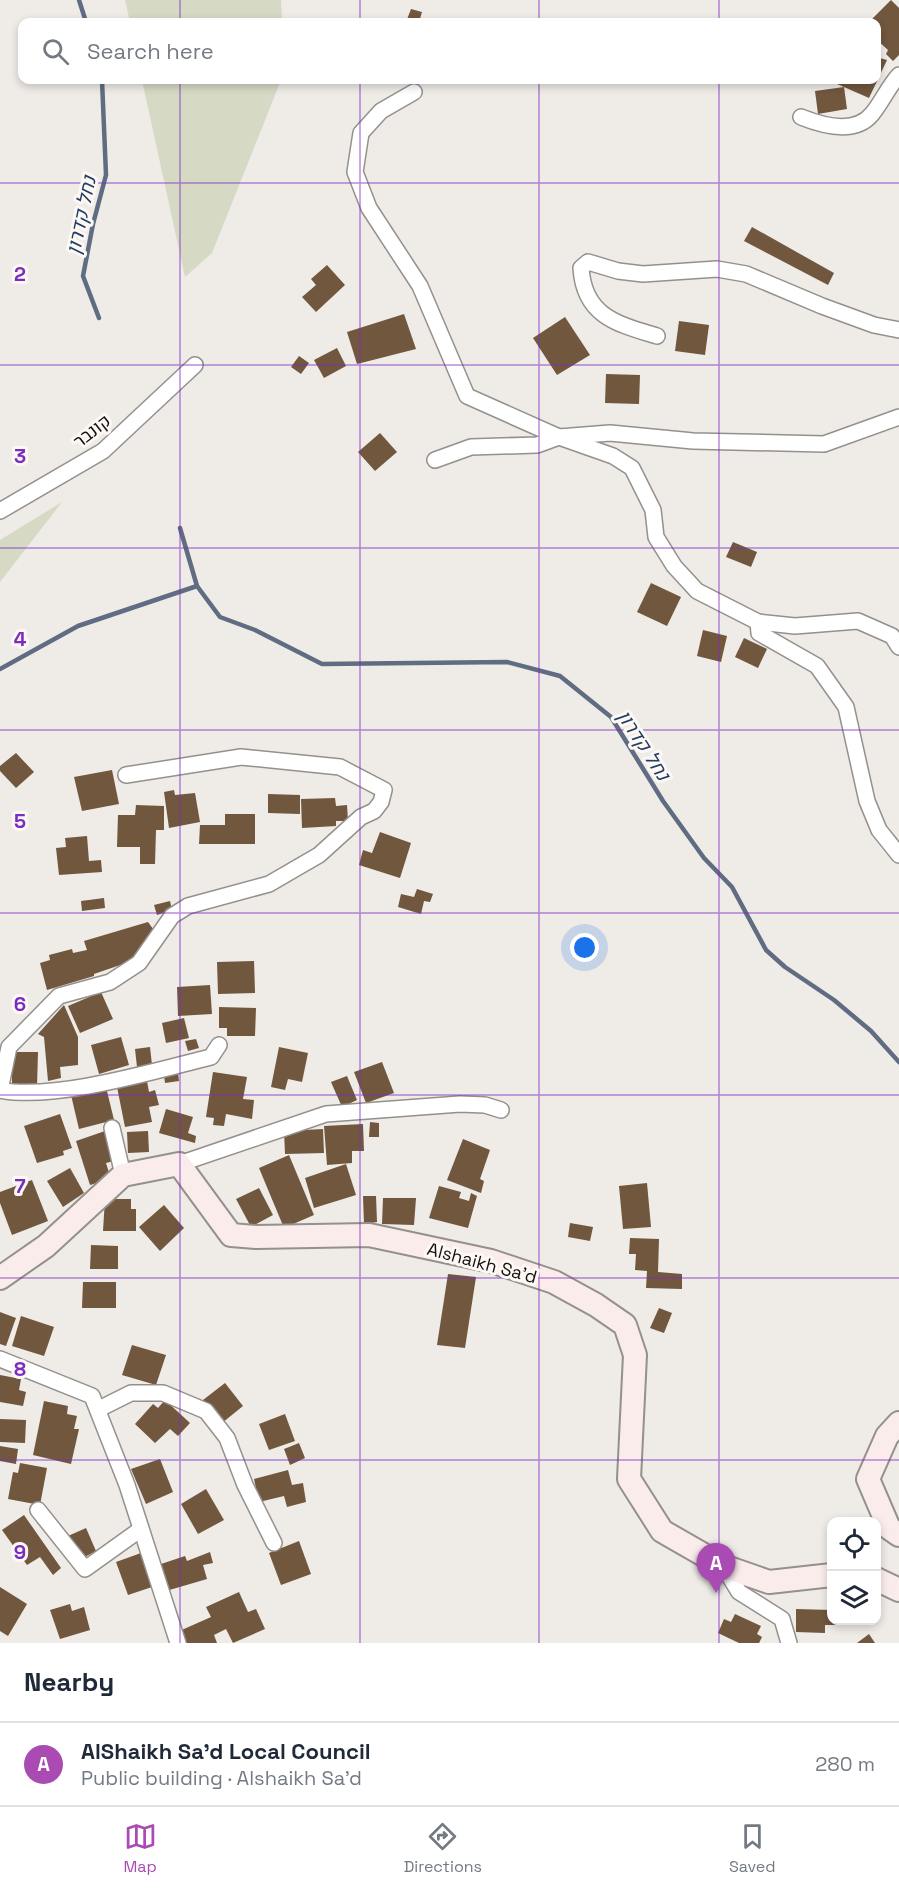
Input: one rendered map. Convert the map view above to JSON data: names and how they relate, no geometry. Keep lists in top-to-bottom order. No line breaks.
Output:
{"streets":{"street":["קונבר","Alshaikh Sa'd"]},"water":["נחל קדרון"],"page":{"search":"Search here","pins":"A","heading":"Nearby","list":[{"mark":"A","name":"AlShaikh Sa'd Local Council","note":"Public building · Alshaikh Sa'd","value":"280 m"}],"nav":["Map","Directions","Saved"]},"grid":{"rows":["2","3","4","5","6","7","8","9"]}}
